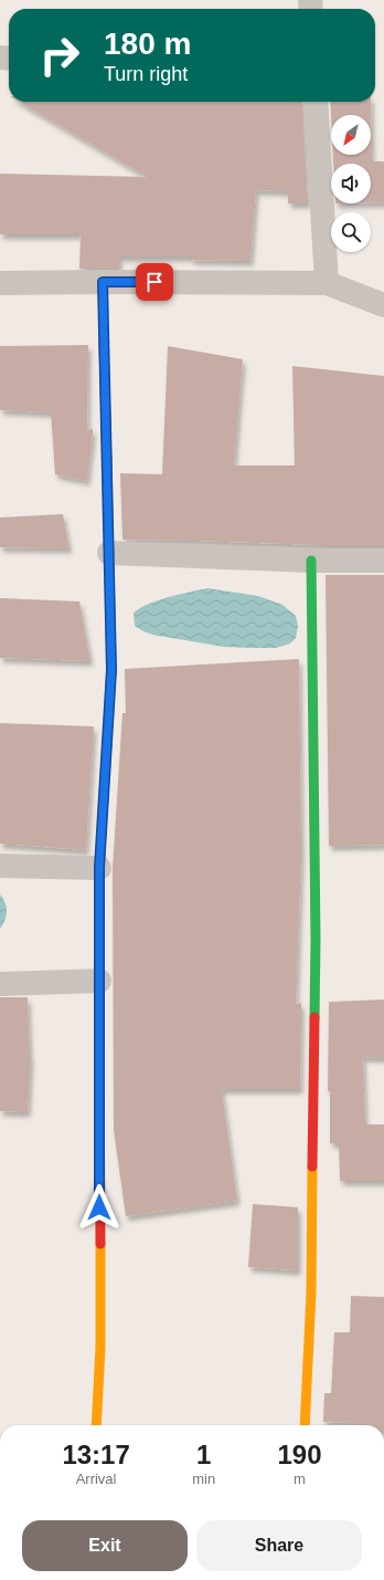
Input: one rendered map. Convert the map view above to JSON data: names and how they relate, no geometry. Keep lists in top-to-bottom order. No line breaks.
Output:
{"north":"bottom left","page":{"turn":["180 m","Turn right"],"eta":["13:17","Arrival","1","min","190","m"],"buttons":["Exit","Share"]}}
